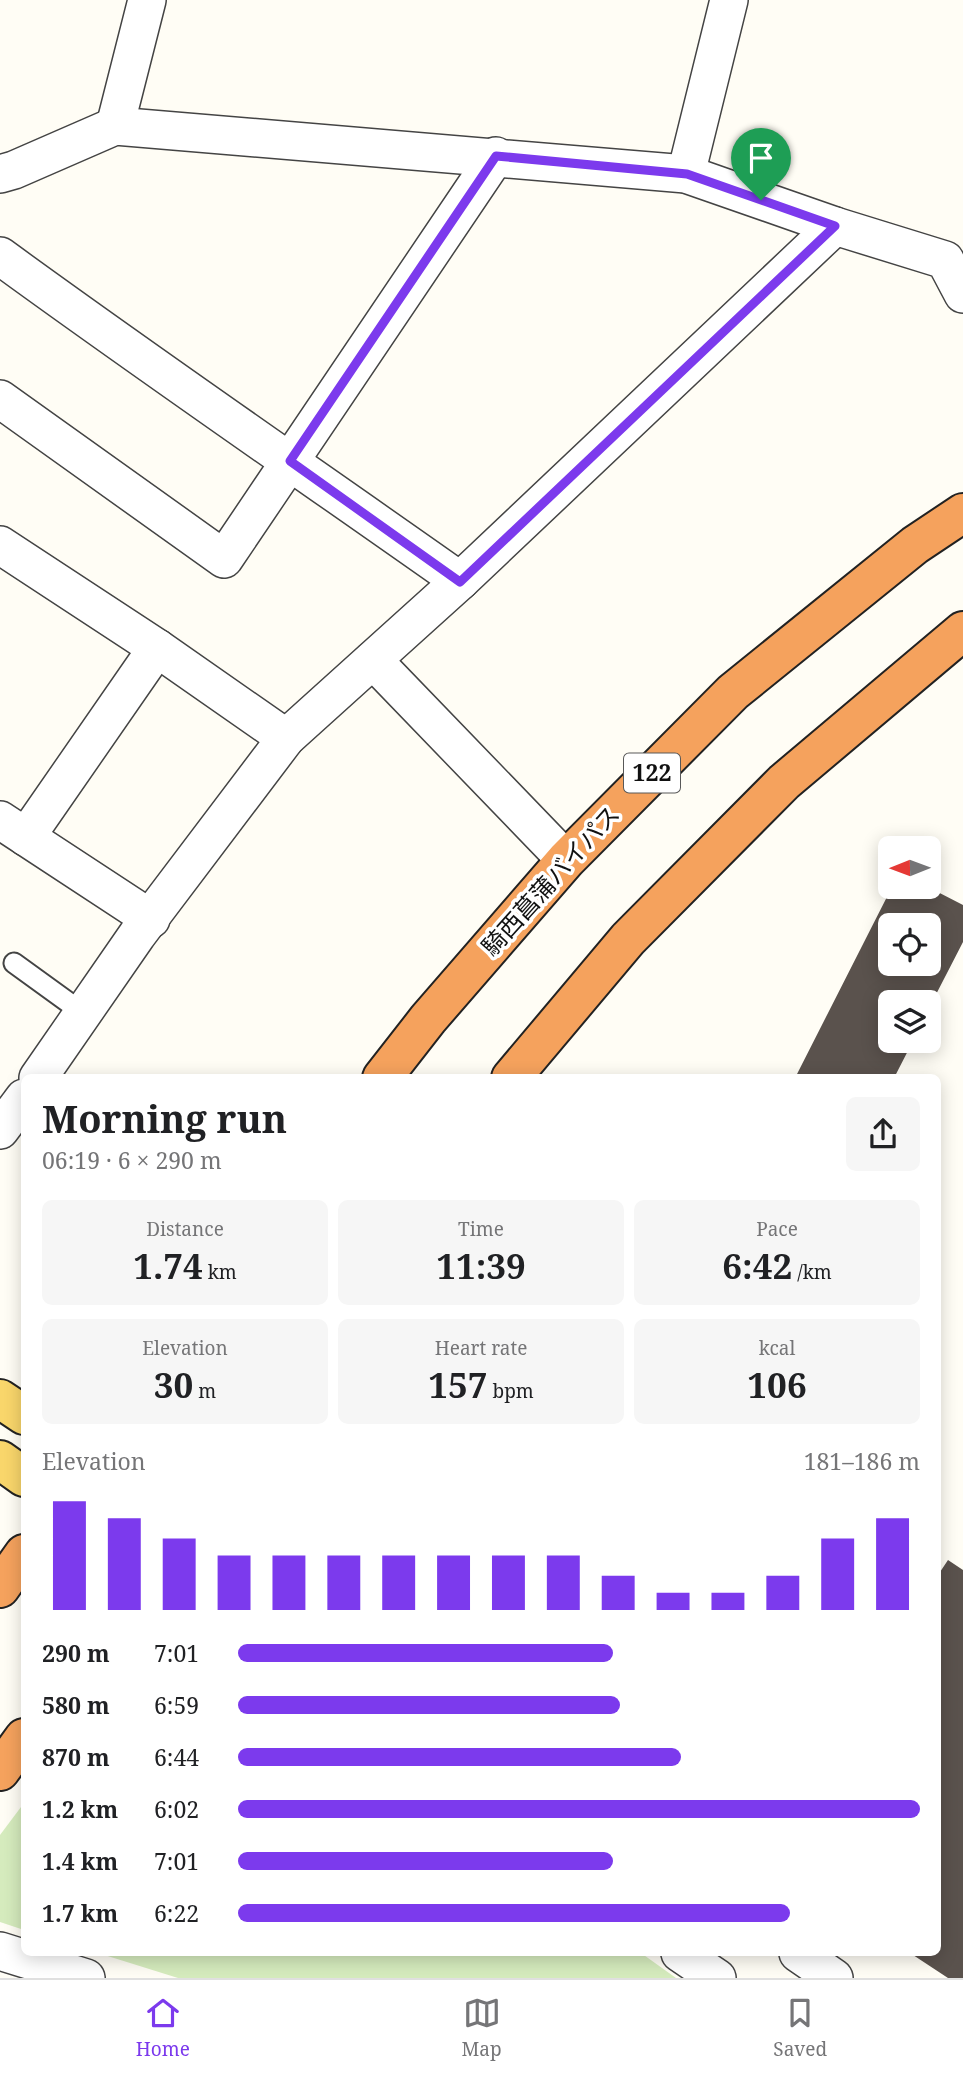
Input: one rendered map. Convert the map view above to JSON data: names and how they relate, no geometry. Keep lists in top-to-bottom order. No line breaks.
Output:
{"streets":{"highway":["122","騎西菖蒲バイパス"]},"north":"left","page":{"heading":["Morning run","06:19 · 6 × 290 m"],"stats":[["Distance","1.74 km"],["Time","11:39"],["Pace","6:42 /km"],["Elevation","30 m"],["Heart rate","157 bpm"],["kcal","106"]],"chart":["Elevation","181–186 m"],"list":[{"name":"290 m","note":"7:01"},{"name":"580 m","note":"6:59"},{"name":"870 m","note":"6:44"},{"name":"1.2 km","note":"6:02"},{"name":"1.4 km","note":"7:01"},{"name":"1.7 km","note":"6:22"}],"tabs":["Home","Map","Saved"]}}
